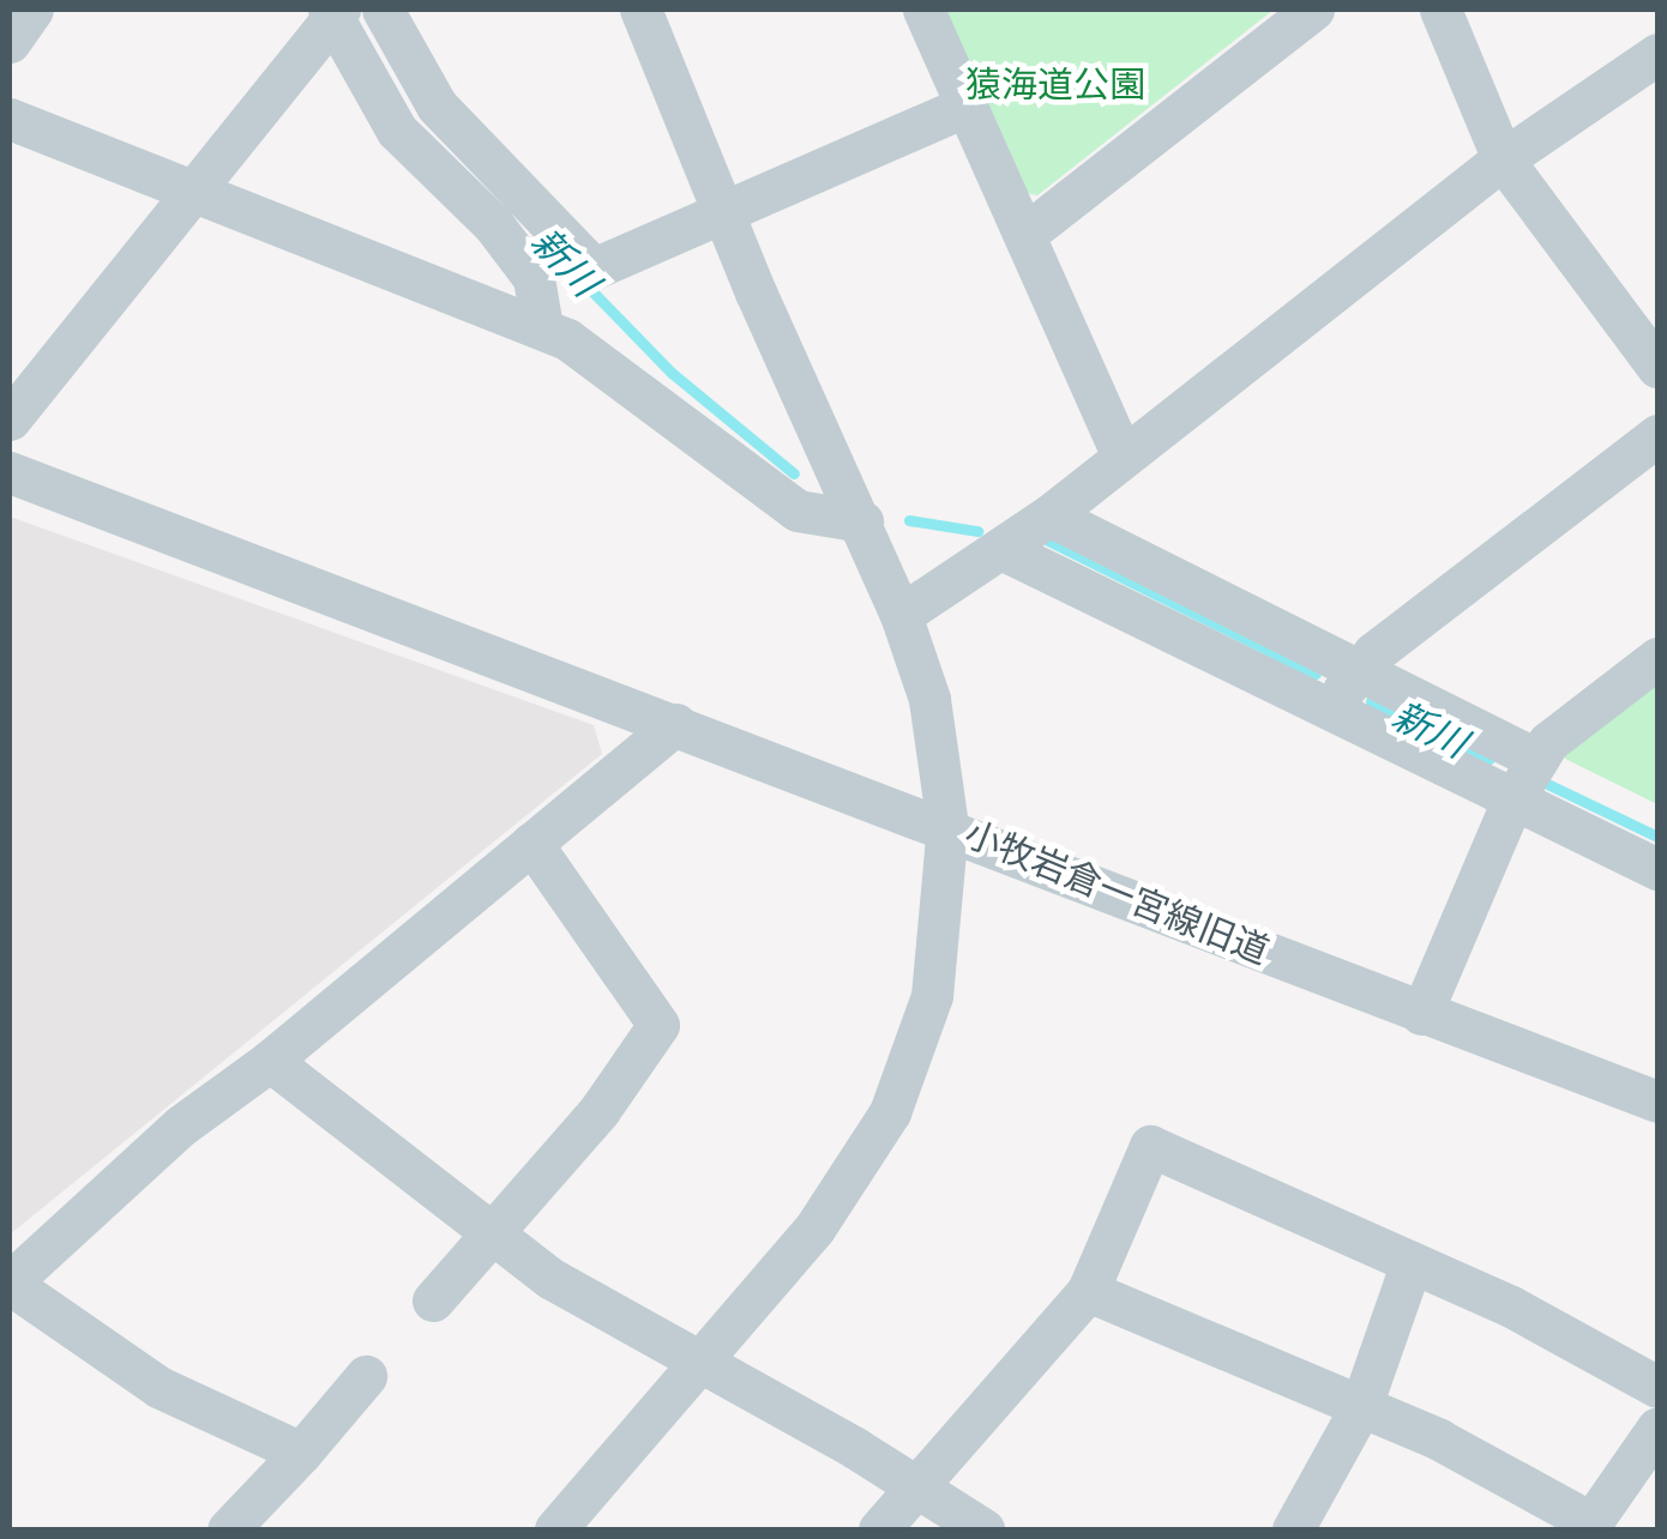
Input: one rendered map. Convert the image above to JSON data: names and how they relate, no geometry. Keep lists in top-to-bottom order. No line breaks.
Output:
{"streets":{"street":["小牧岩倉一宮線旧道"]},"water":["新川"],"parks":["猿海道公園"]}
